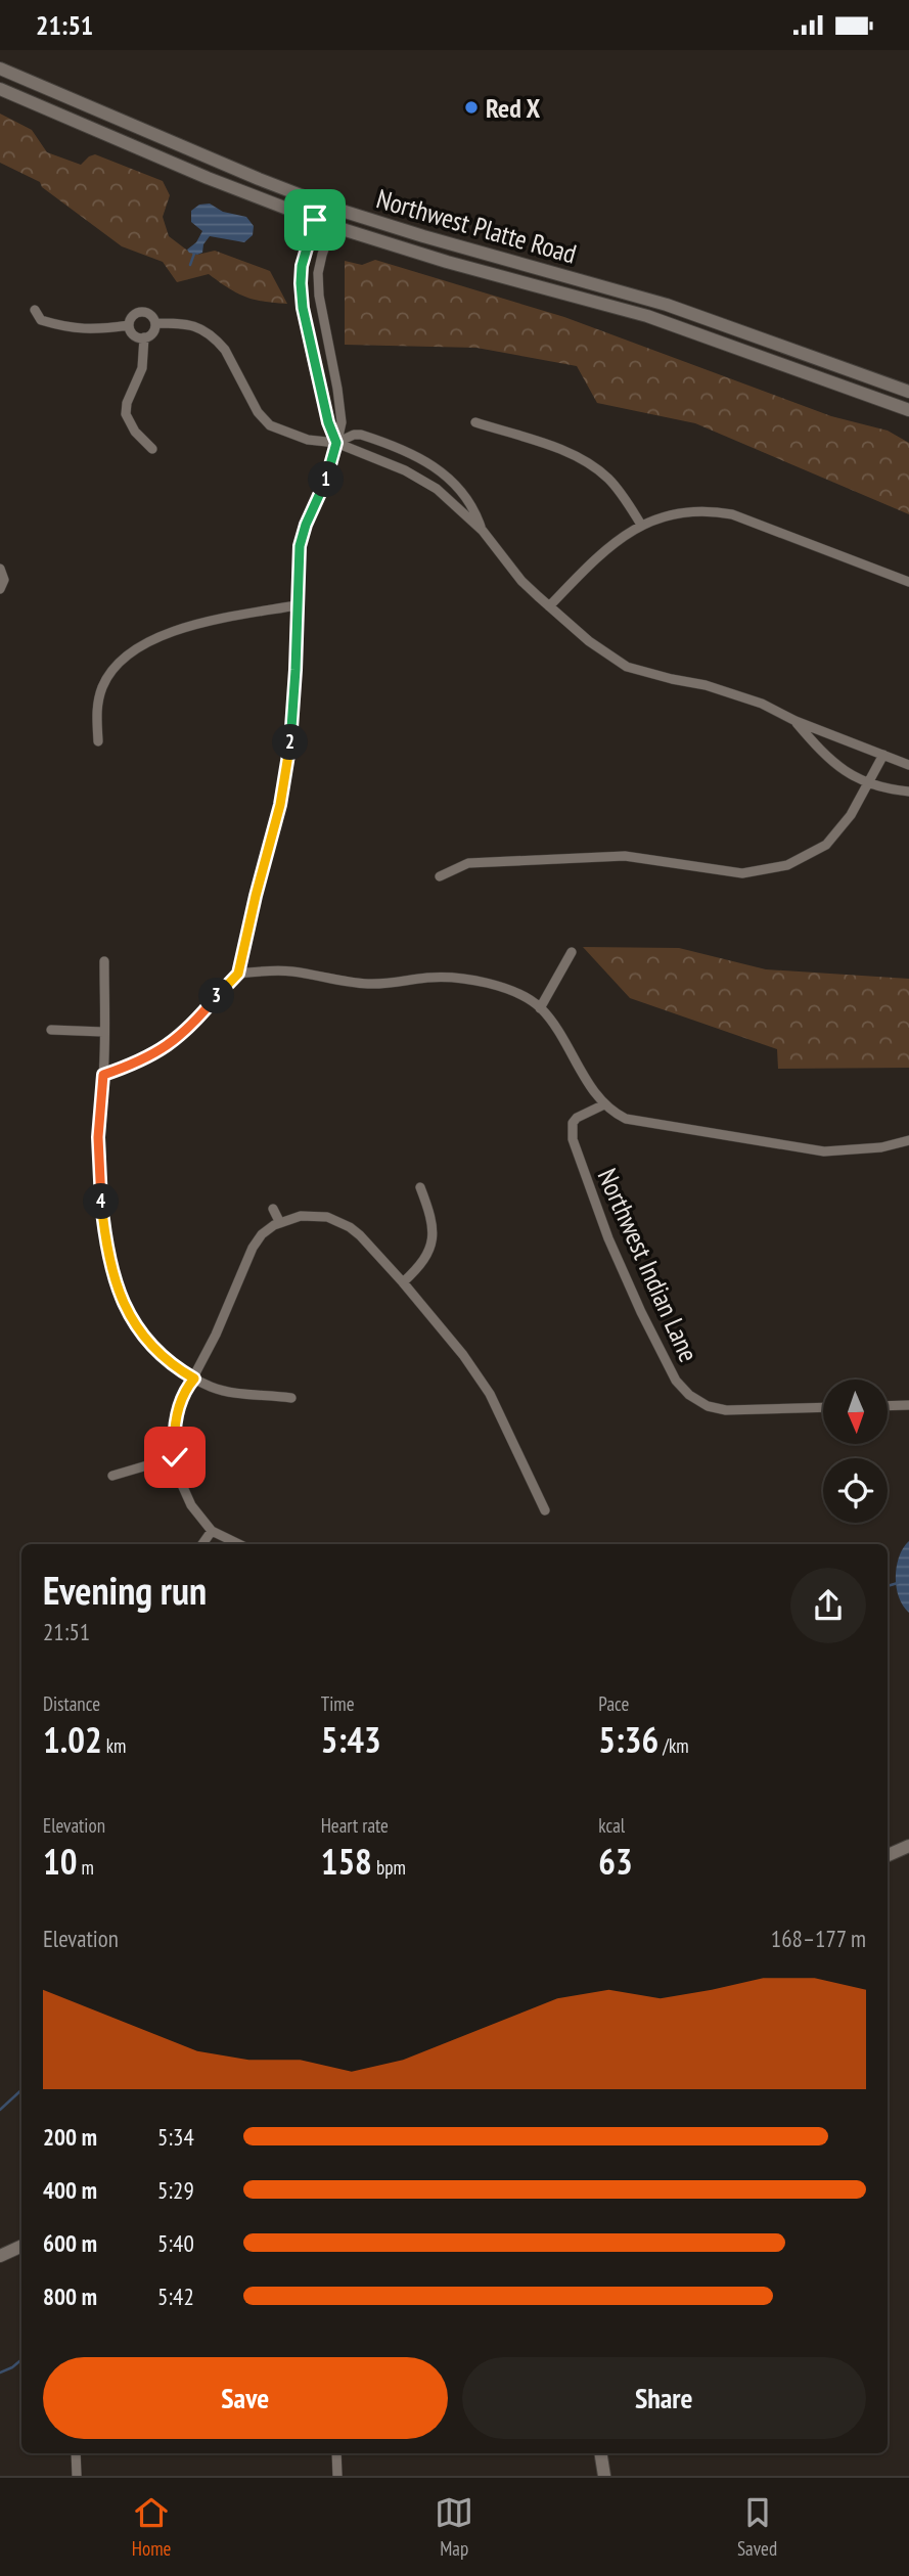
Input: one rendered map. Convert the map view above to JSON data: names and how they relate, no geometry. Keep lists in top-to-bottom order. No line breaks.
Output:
{"streets":{"main road":["Northwest Platte Road"],"street":["Northwest Indian Lane"]},"places":["Red X"],"north":"bottom","page":{"status":"21:51","pins":["1","2","3","4"],"heading":["Evening run","21:51"],"stats":[["Distance","1.02 km"],["Time","5:43"],["Pace","5:36 /km"],["Elevation","10 m"],["Heart rate","158 bpm"],["kcal","63"]],"chart":["Elevation","168–177 m"],"list":[{"name":"200 m","note":"5:34"},{"name":"400 m","note":"5:29"},{"name":"600 m","note":"5:40"},{"name":"800 m","note":"5:42"}],"buttons":["Save","Share"],"tabs":["Home","Map","Saved"]}}
